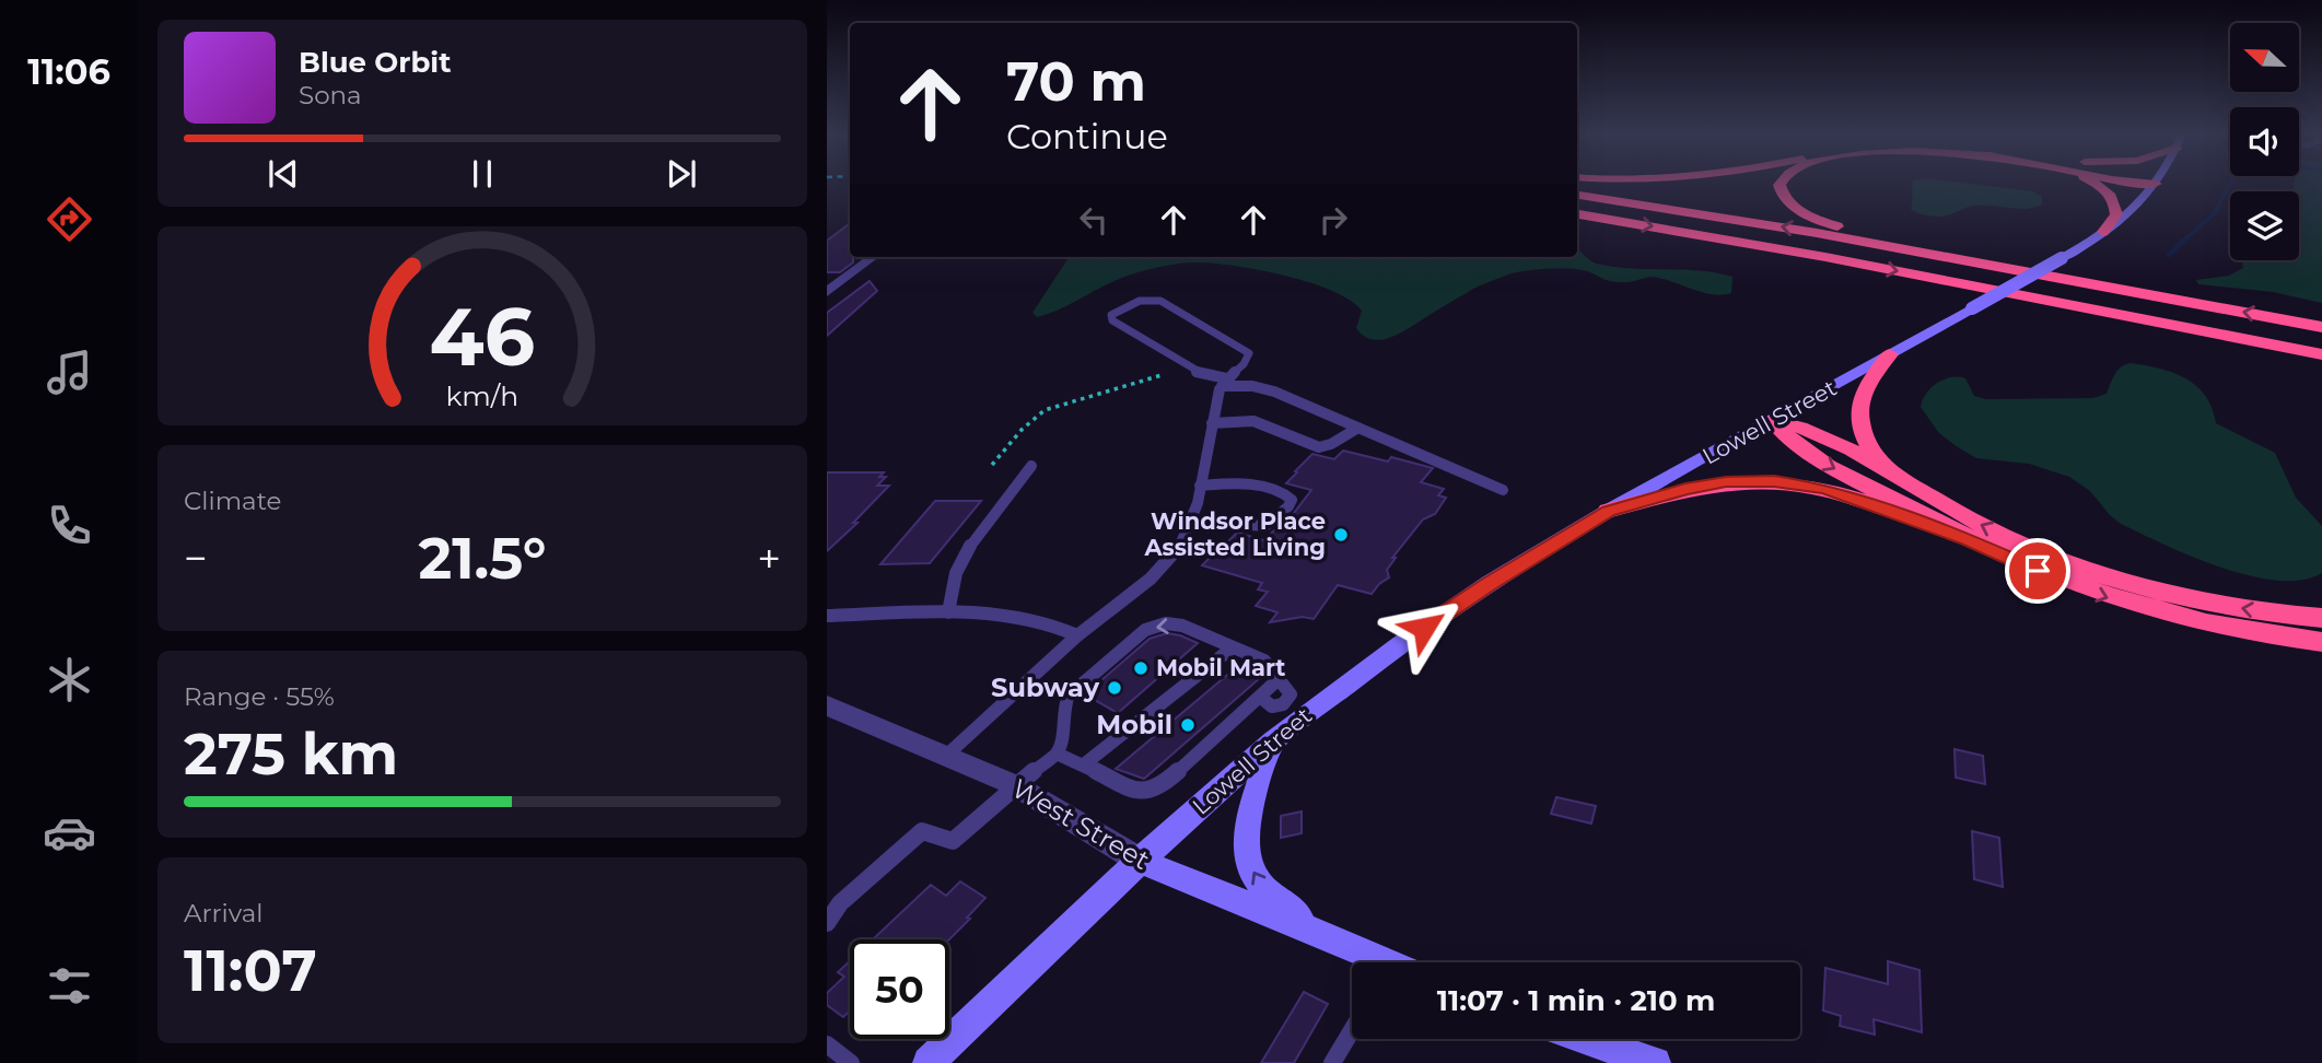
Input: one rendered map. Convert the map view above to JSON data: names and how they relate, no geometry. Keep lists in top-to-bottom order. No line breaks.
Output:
{"streets":{"main road":["Lowell Street","West Street"]},"crossings":[["Lowell Street","West Street"]],"places":["Windsor Place Assisted Living","Mobil Mart","Subway","Mobil"],"north":"left","page":{"tabs":"11:06","turn":["70 m","Continue"],"song":["Blue Orbit","Sona"],"tile":["Climate",["Range · 55%","275 km"],["Arrival","11:07"]],"heat":["−","21.5°","+"],"limit":"50","trip":"11:07 · 1 min · 210 m","gauge":["46","km/h"]}}
